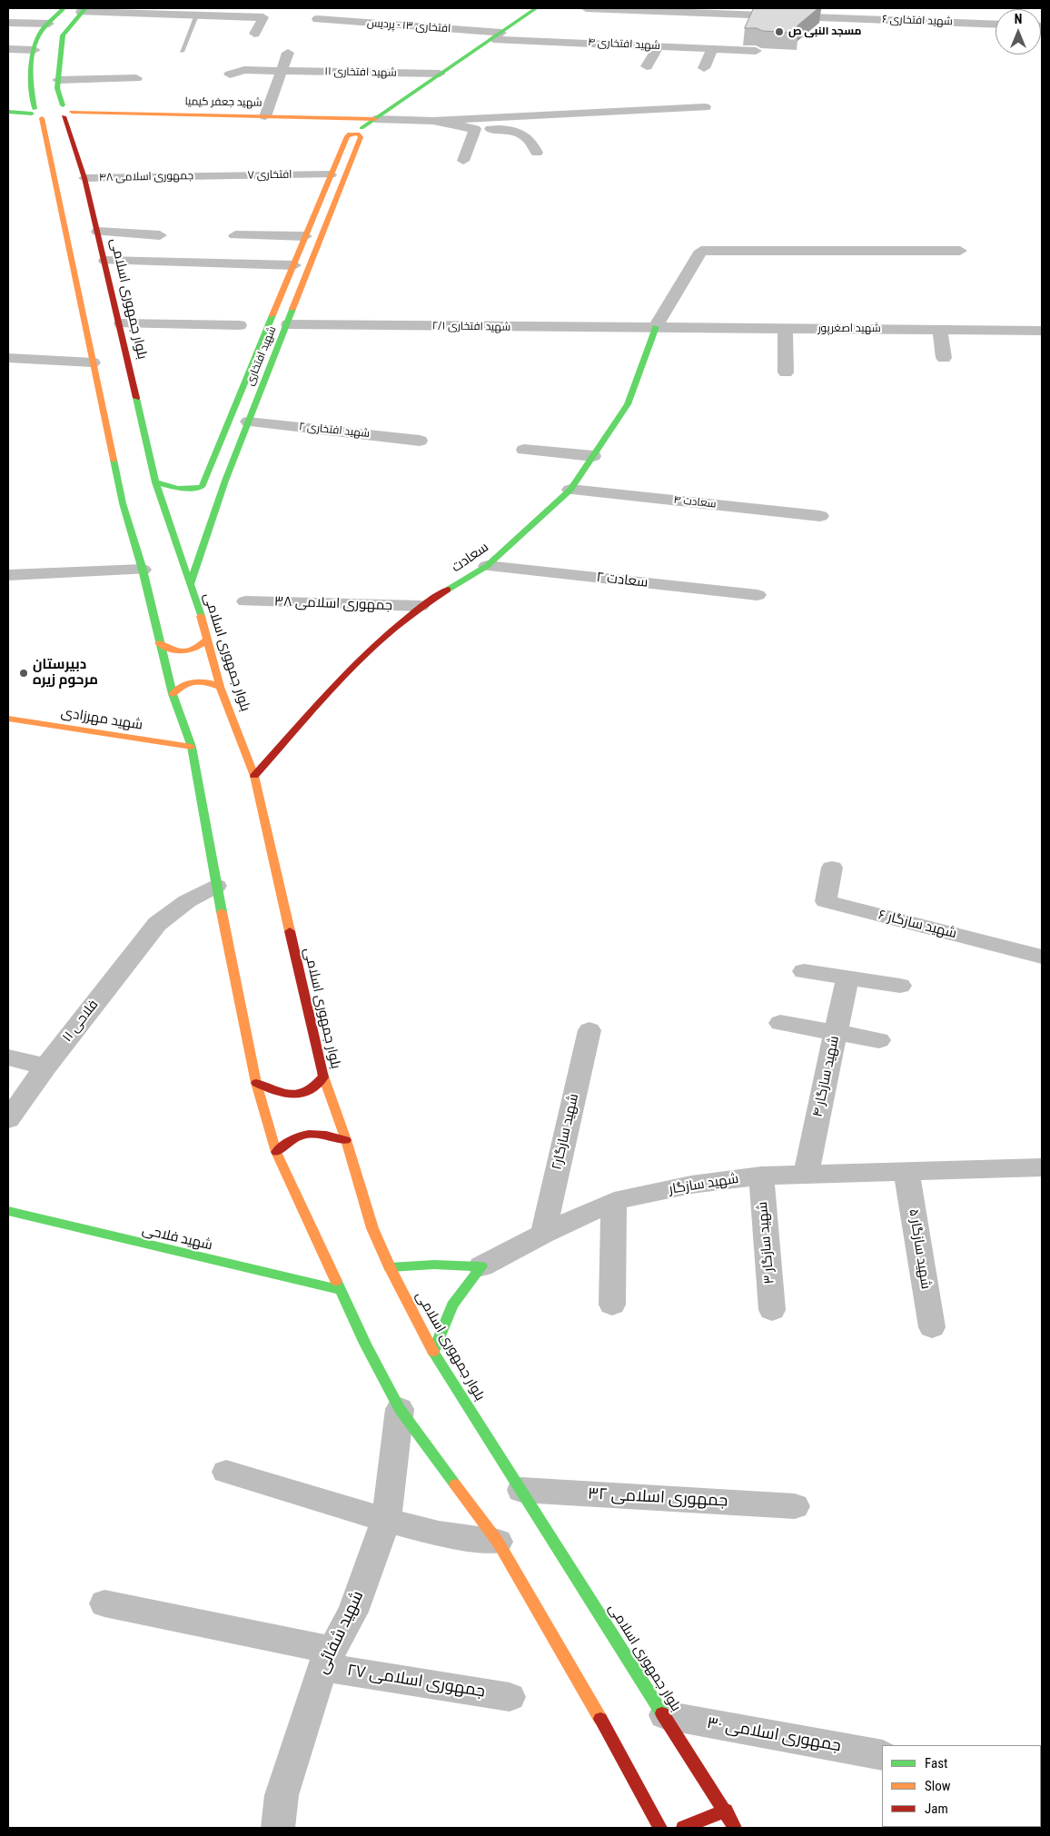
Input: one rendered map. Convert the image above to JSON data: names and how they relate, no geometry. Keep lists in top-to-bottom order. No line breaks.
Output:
{"streets":{"main road":["شهید جعفر کیمیا","بلوار جمهوری اسلامی","شهید افتخاری","سعادت","شهید مهرزادی","شهید سازگار","شهید فلاحی"],"street":["شهید افتخاری ۶","افتخاری ۱۳ - پردیس","شهید افتخاری ۴","شهید افتخاری ۱۱","افتخاری ۷","جمهوری اسلامی ۴۸","شهید افتخاری ۲/۱","شهید اصغرپور","شهید افتخاری ۲","سعادت ۴","سعادت ۲","جمهوری اسلامی ۳۸","شهید سازگار ۶","فلاحی ۱۱","شهید سازگار ۴","شهید سازگار۲","شهید سازگار ۳","شهید سازگار ۵","جمهوری اسلامی ۳۲","شهید شفائی","جمهوری اسلامی ۲۷","جمهوری اسلامی ۳۰"]},"crossings":[["افتخاری ۱۳ - پردیس","شهید افتخاری ۴"],["شهید جعفر کیمیا","بلوار جمهوری اسلامی"],["افتخاری ۷","جمهوری اسلامی ۴۸"],["جمهوری اسلامی ۴۸","بلوار جمهوری اسلامی"],["بلوار جمهوری اسلامی","شهید افتخاری"],["بلوار جمهوری اسلامی","سعادت"],["بلوار جمهوری اسلامی","شهید سازگار"],["بلوار جمهوری اسلامی","جمهوری اسلامی ۳۲"],["بلوار جمهوری اسلامی","جمهوری اسلامی ۳۰"],["شهید افتخاری ۲/۱","شهید اصغرپور"],["شهید افتخاری ۲/۱","شهید افتخاری"],["شهید افتخاری ۲/۱","سعادت"],["شهید اصغرپور","سعادت"],["شهید افتخاری","شهید افتخاری ۲"],["سعادت ۴","سعادت"],["سعادت","سعادت ۲"],["سعادت","جمهوری اسلامی ۳۸"],["شهید سازگار ۴","شهید سازگار"],["شهید سازگار۲","شهید سازگار"],["شهید سازگار","شهید سازگار ۳"],["شهید سازگار","شهید سازگار ۵"],["شهید شفائی","جمهوری اسلامی ۲۷"]],"places":["مسجد النبی ص","دبیرستان مرحوم زیره"],"legend":["Fast","Slow","Jam"],"north":"top"}
